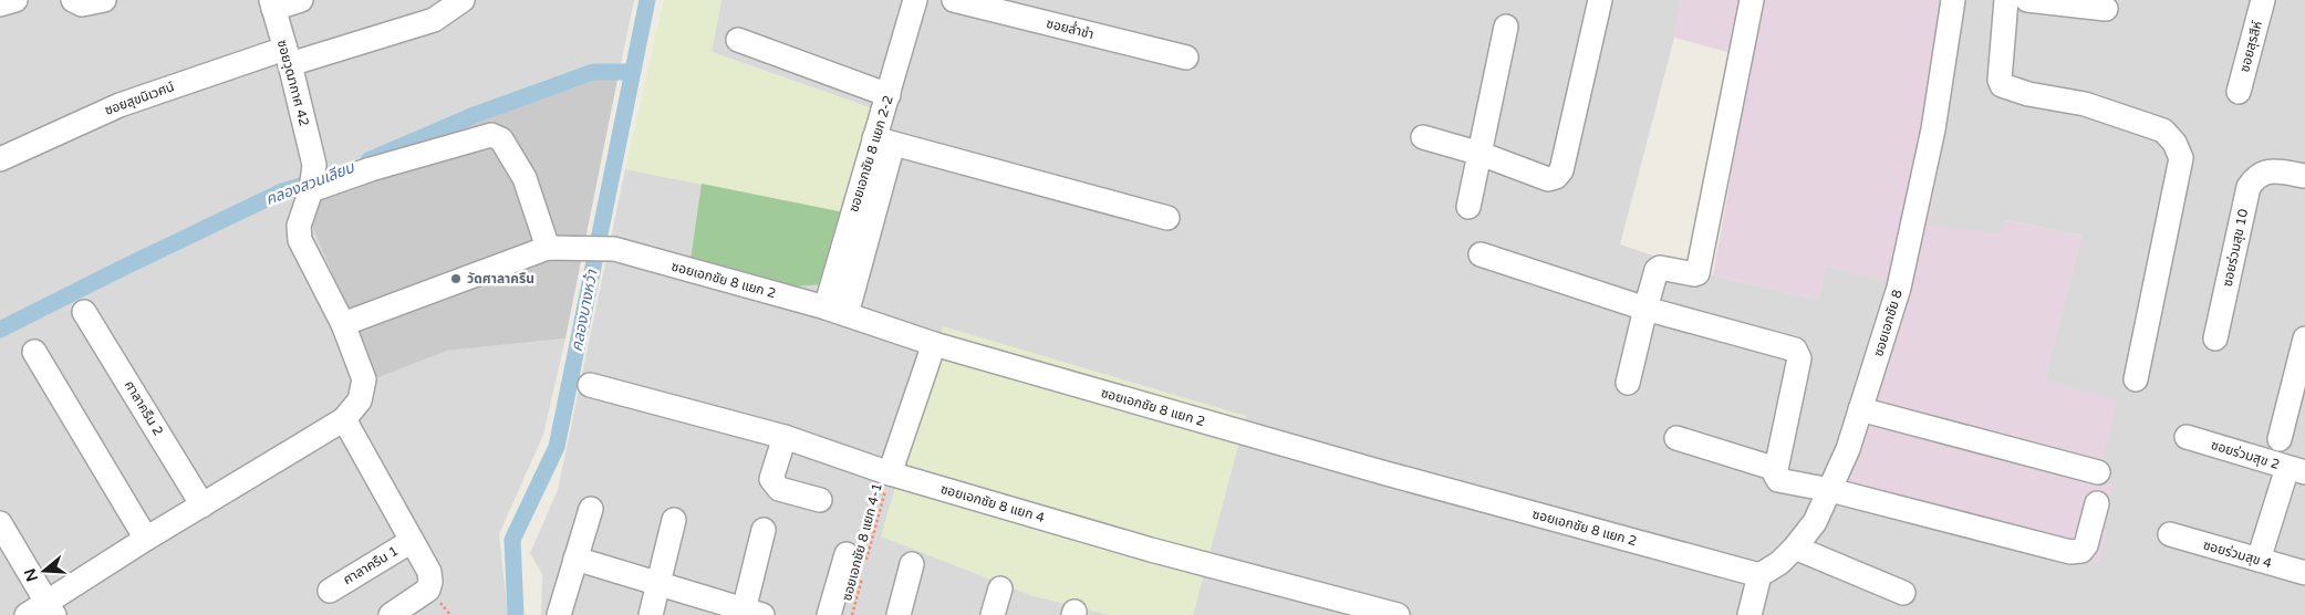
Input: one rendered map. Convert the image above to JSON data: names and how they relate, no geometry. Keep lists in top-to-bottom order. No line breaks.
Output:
{"streets":{"street":["ซอยล่ำชำ","ซอยสุรสีห์","ซอยวุฒากาศ 42","ซอยสุขนิเวศน์","ซอยเอกชัย 8 แยก 2-2","ซอยร่วมสุข 10","ซอยเอกชัย 8 แยก 2","ซอยเอกชัย 8","ศาลาครืน 2","ซอยร่วมสุข 2","ซอยเอกชัย 8 แยก 4","ซอยร่วมสุข 4","ศาลาครืน 1"],"path":["ซอยเอกชัย 8 แยก 4-1"]},"crossings":[["ซอยวุฒากาศ 42","ซอยสุขนิเวศน์"],["ซอยเอกชัย 8 แยก 2-2","ซอยเอกชัย 8 แยก 2"],["ซอยเอกชัย 8 แยก 2","ซอยเอกชัย 8"],["ซอยเอกชัย 8 แยก 4","ซอยเอกชัย 8 แยก 4-1"]],"water":["คลองสวนเลียบ","คลองบางหว้า"],"places":["วัดศาลาครืน"],"north":"left"}
